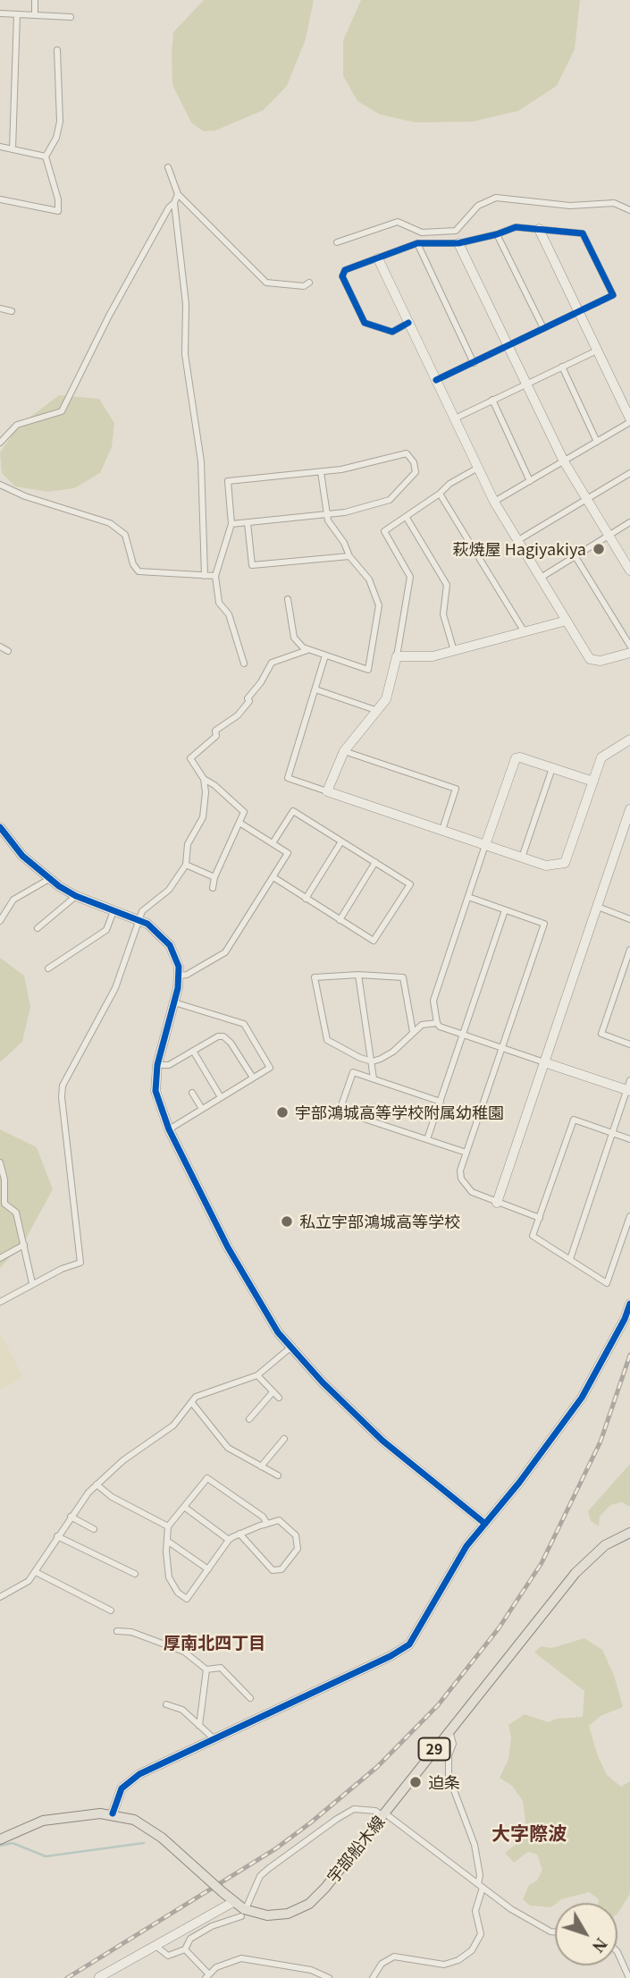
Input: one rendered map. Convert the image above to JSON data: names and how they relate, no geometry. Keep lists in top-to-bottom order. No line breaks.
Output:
{"streets":{"main road":["29","宇部船木線"]},"districts":["厚南北四丁目","大字際波"],"places":["萩焼屋 Hagiyakiya","宇部鴻城高等学校附属幼稚園","私立宇部鴻城高等学校","迫条"],"north":"bottom right"}
